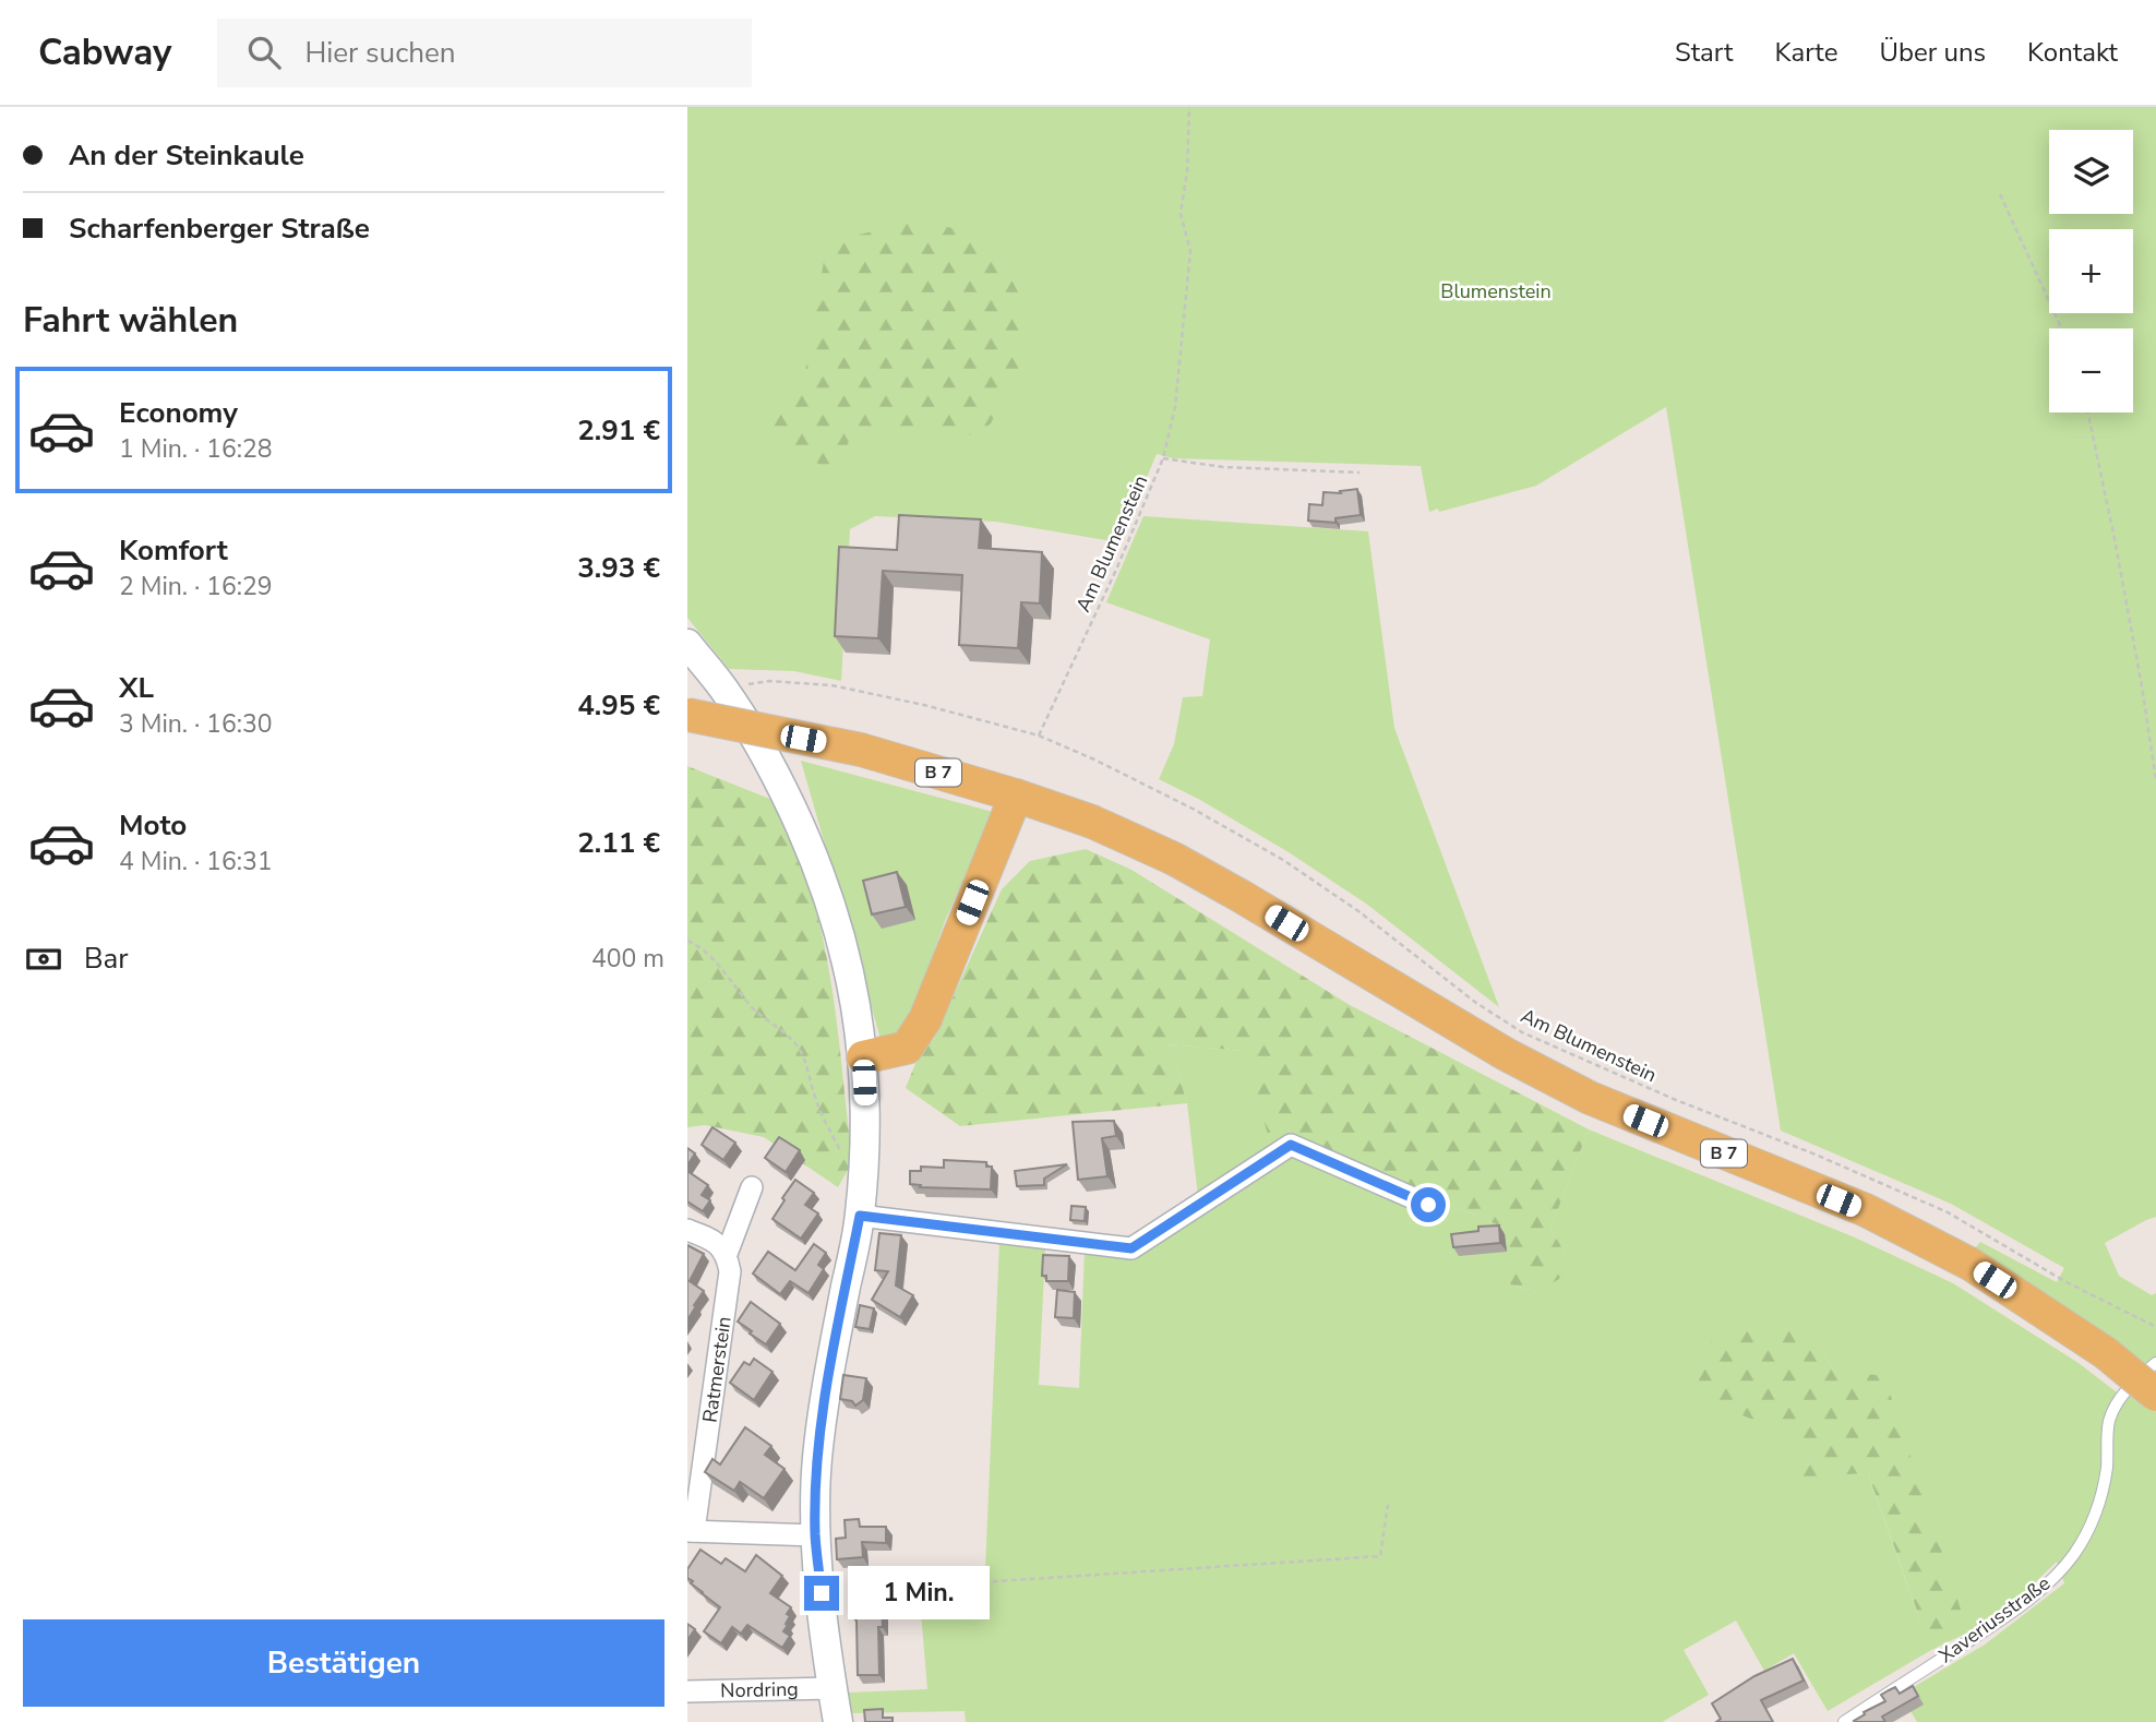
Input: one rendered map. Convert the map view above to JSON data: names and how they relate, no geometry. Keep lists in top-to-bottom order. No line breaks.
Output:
{"streets":{"main road":["B 7"],"street":["Ratmerstein","Nordring"],"lane":["Xaveriusstraße"],"path":["Am Blumenstein"]},"parks":["Blumenstein"],"page":{"header":"Cabway","search":"Hier suchen","nav":["Start","Karte","Über uns","Kontakt"],"banner":["An der Steinkaule","Scharfenberger Straße"],"map_buttons":["+","−"],"heading":"Fahrt wählen","list":[{"name":"Economy","note":"1 Min. · 16:28","value":"2.91 €"},{"name":"Komfort","note":"2 Min. · 16:29","value":"3.93 €"},{"name":"XL","note":"3 Min. · 16:30","value":"4.95 €"},{"name":"Moto","note":"4 Min. · 16:31","value":"2.11 €"}],"pay":["Bar","400 m"],"bubble":"1 Min.","buttons":"Bestätigen"}}
